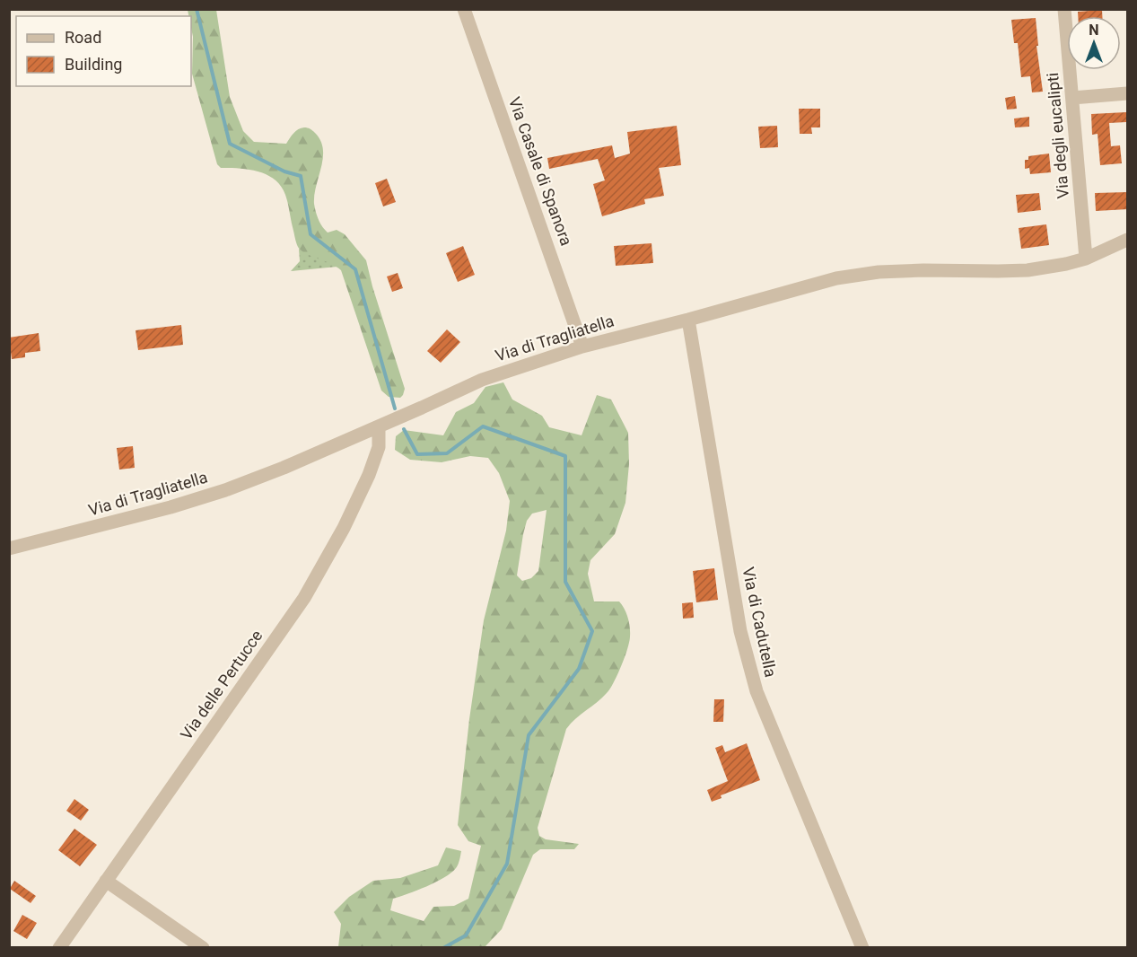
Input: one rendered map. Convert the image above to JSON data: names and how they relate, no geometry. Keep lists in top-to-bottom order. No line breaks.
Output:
{"streets":{"street":["Via degli eucalipti","Via Casale di Spanora","Via di Tragliatella","Via di Cadutella","Via delle Pertucce"]},"crossings":[["Via degli eucalipti","Via di Tragliatella"],["Via Casale di Spanora","Via di Tragliatella"],["Via di Tragliatella","Via di Cadutella"],["Via di Tragliatella","Via delle Pertucce"]],"legend":["Road","Building"],"north":"top"}
